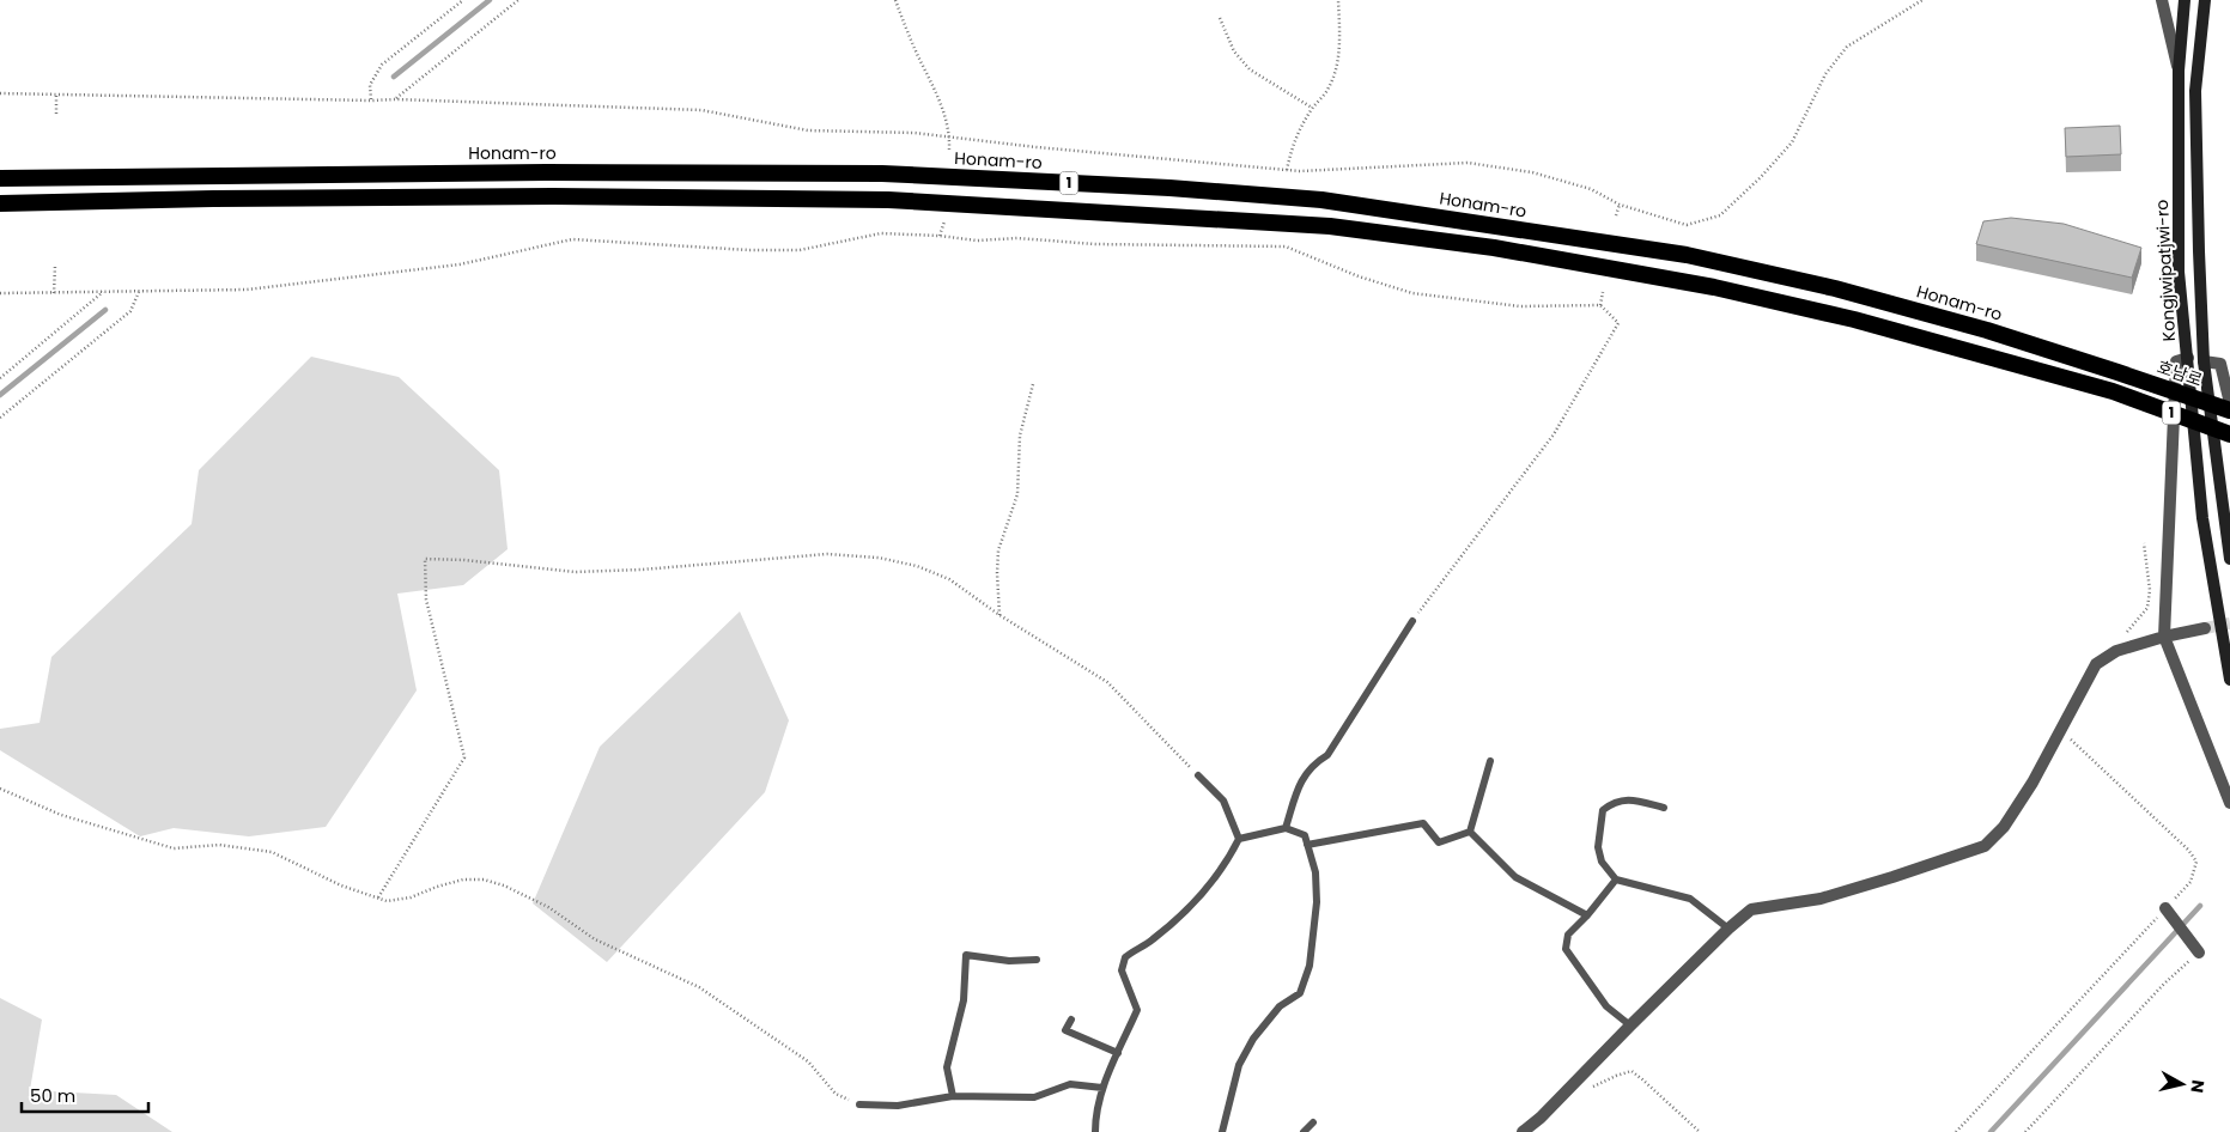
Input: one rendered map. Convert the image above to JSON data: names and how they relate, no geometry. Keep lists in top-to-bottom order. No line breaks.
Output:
{"streets":{"highway":["Honam-ro","1","호남로"],"main road":["Kongjwipatjwi-ro"]},"crossings":[["Honam-ro","호남로"]],"scale_bar":"50 m","north":"right"}
